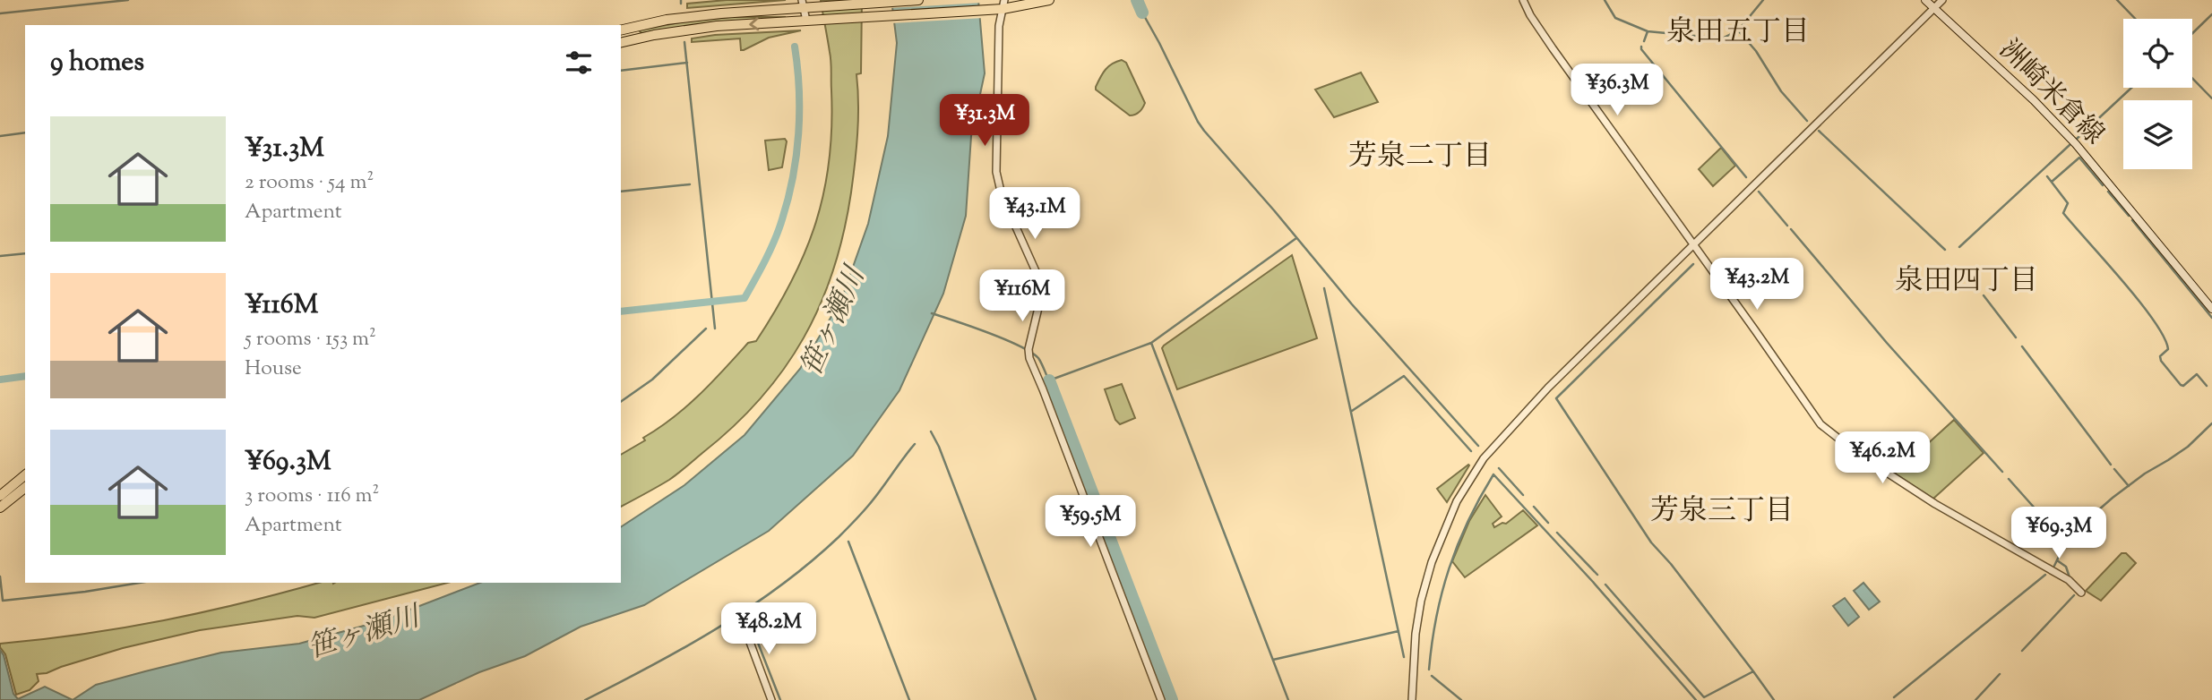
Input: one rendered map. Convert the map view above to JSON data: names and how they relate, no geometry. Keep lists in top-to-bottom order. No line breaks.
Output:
{"streets":{"main road":["洲崎米倉線"]},"districts":["泉田五丁目","芳泉二丁目","泉田四丁目","芳泉三丁目"],"water":["笹ヶ瀬川"],"page":{"heading":"9 homes","price":["¥36.3M","¥31.3M","¥43.1M","¥43.2M","¥116M","¥46.2M","¥59.5M","¥69.3M","¥48.2M"],"list":[{"name":"¥31.3M","note":"2 rooms · 54 m² · Apartment"},{"name":"¥116M","note":"5 rooms · 153 m² · House"},{"name":"¥69.3M","note":"3 rooms · 116 m² · Apartment"}]}}
